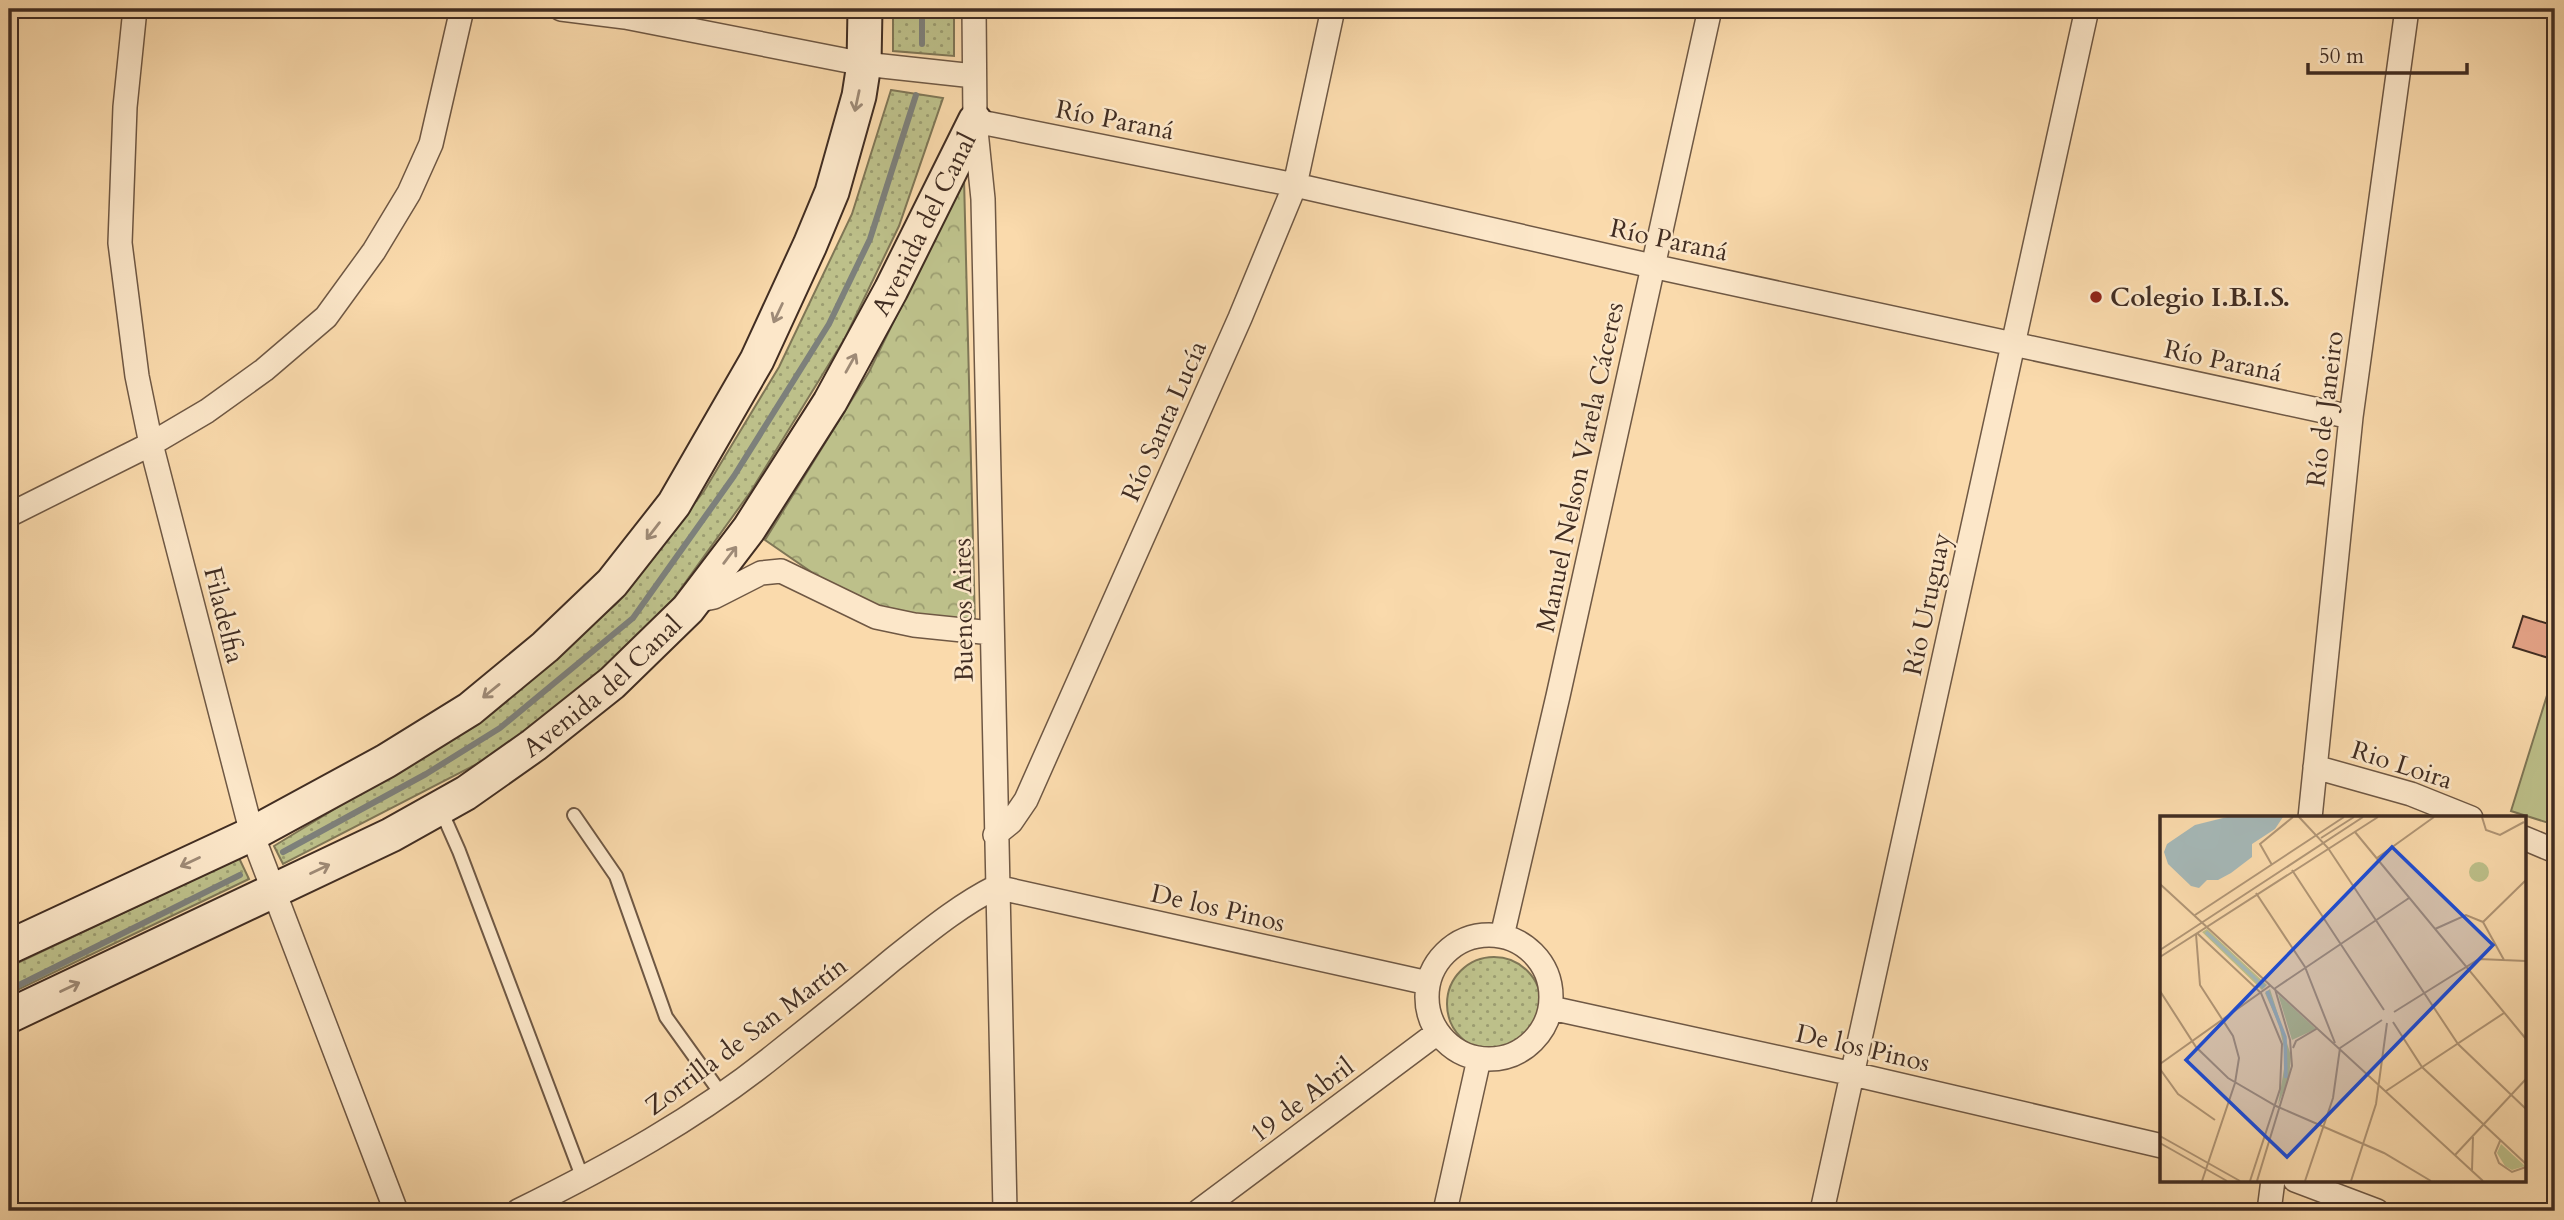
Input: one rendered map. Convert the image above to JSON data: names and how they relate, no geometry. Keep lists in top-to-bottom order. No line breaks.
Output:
{"streets":{"street":["Río Paraná","Avenida del Canal","Río de Janeiro","Río Santa Lucía","Manuel Nelson Varela Cáceres","Río Uruguay","Buenos Aires","Filadelfia","Rio Loira","De los Pinos","Zorrilla de San Martín","19 de Abril"]},"crossings":[["Río Paraná","Avenida del Canal"],["Río Paraná","Río de Janeiro"],["Río Paraná","Río Santa Lucía"],["Río Paraná","Manuel Nelson Varela Cáceres"],["Río Paraná","Río Uruguay"],["Río Paraná","Buenos Aires"],["Avenida del Canal","Buenos Aires"],["Avenida del Canal","Filadelfia"],["Río de Janeiro","Rio Loira"],["Río Santa Lucía","Buenos Aires"],["Manuel Nelson Varela Cáceres","De los Pinos"],["Manuel Nelson Varela Cáceres","19 de Abril"],["Río Uruguay","De los Pinos"],["Buenos Aires","De los Pinos"],["Buenos Aires","Zorrilla de San Martín"],["De los Pinos","Zorrilla de San Martín"],["De los Pinos","19 de Abril"]],"places":["Colegio I.B.I.S."],"scale_bar":"50 m"}
